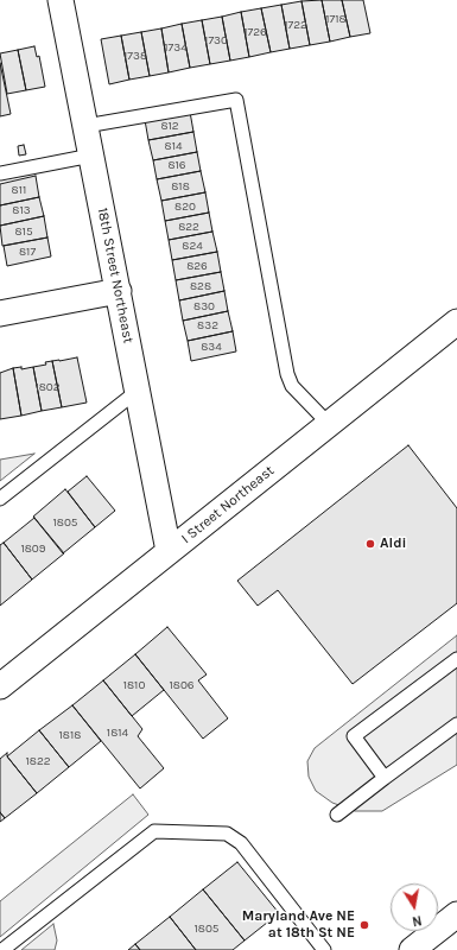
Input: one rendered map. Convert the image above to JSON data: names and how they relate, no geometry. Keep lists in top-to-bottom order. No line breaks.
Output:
{"streets":{"street":["18th Street Northeast","I Street Northeast"]},"crossings":[["18th Street Northeast","I Street Northeast"]],"places":["Aldi","Maryland Ave NE at 18th St NE"],"house_numbers":["1718","1722","1726","1730","1734","1738","812","814","816","818","811","820","813","822","815","824","817","826","828","830","832","834","1802","1805","1809","1810","1806","1814","1818","1822","1805"],"north":"bottom"}
